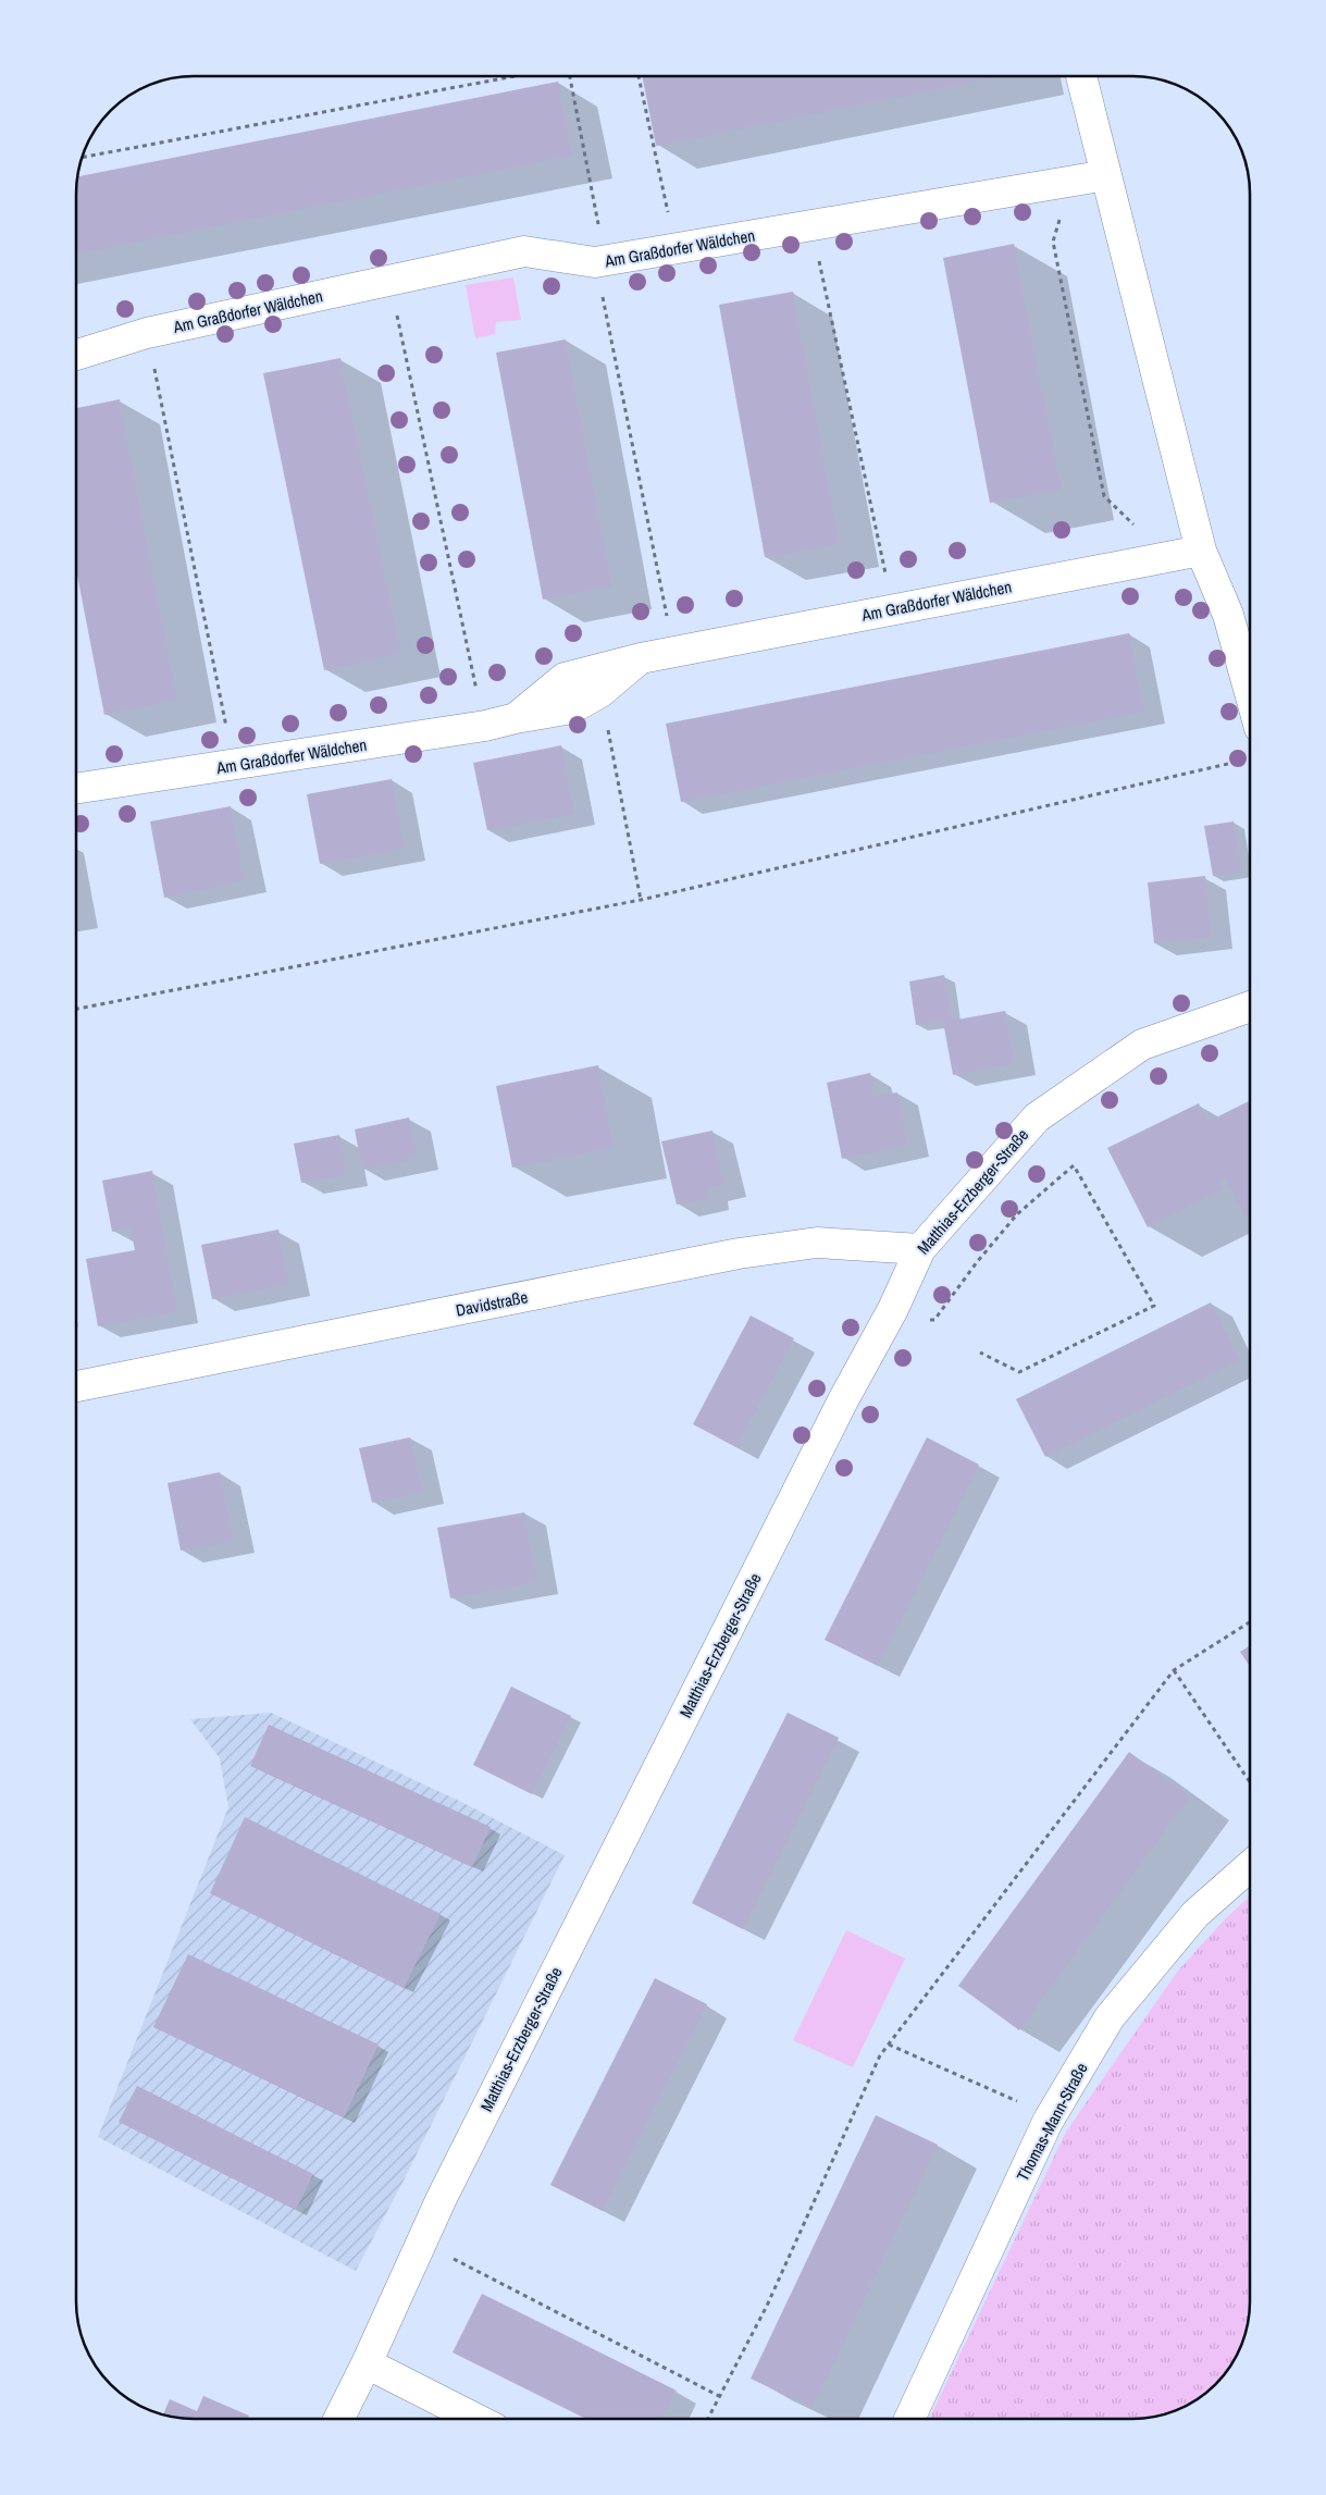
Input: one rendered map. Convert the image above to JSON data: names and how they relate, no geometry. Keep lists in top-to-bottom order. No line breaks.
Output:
{"streets":{"street":["Am Graßdorfer Wäldchen","Matthias-Erzberger-Straße","Davidstraße","Thomas-Mann-Straße"]},"crossings":[["Matthias-Erzberger-Straße","Davidstraße"]]}
